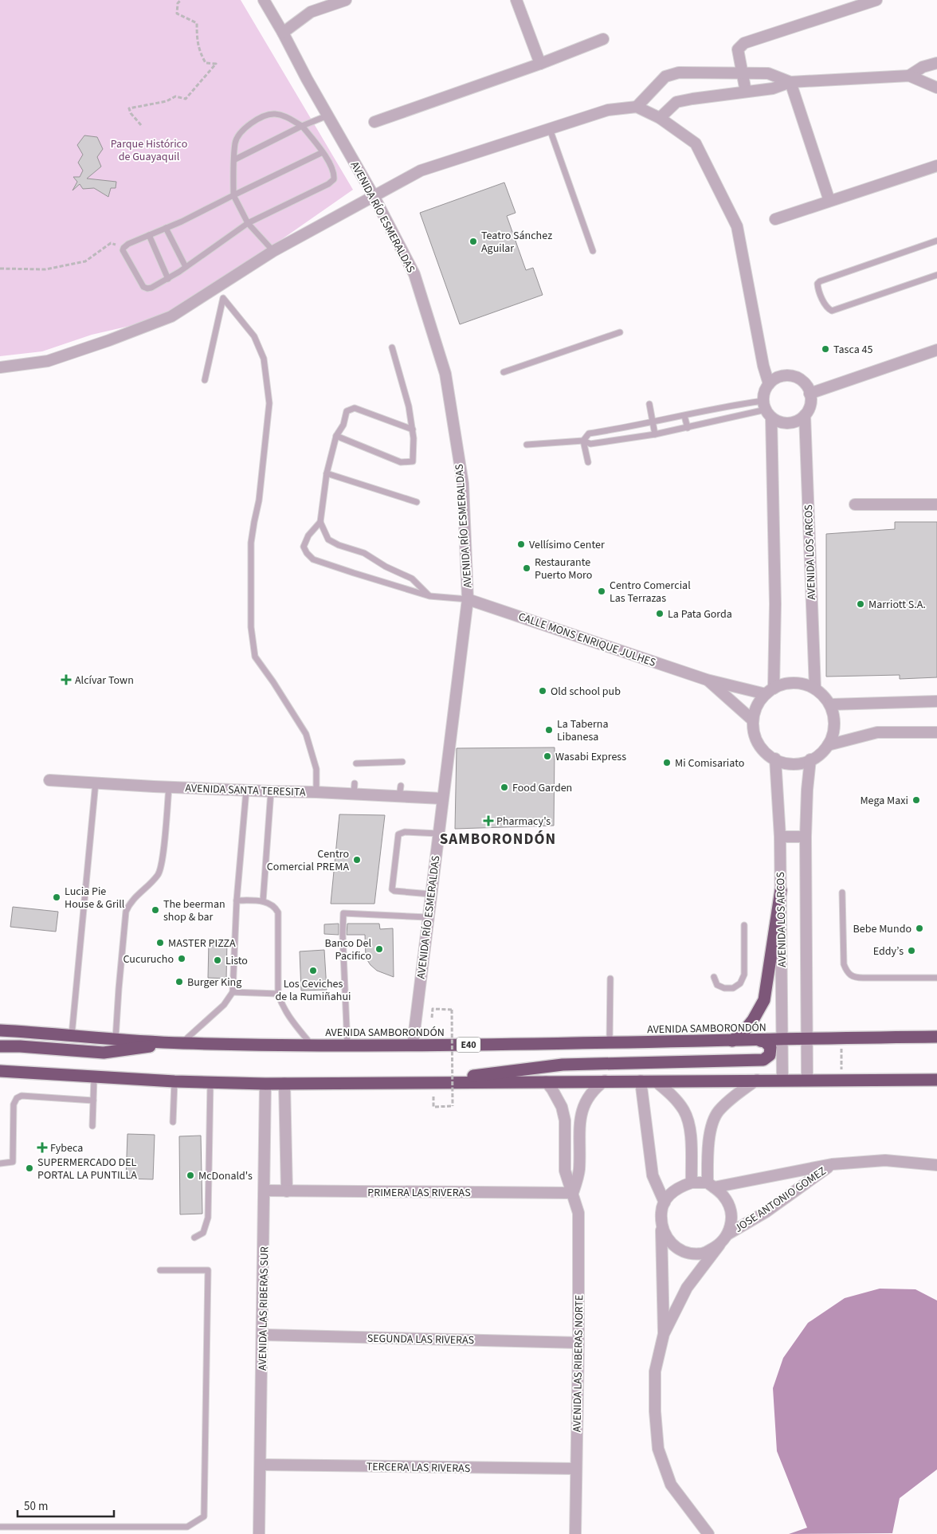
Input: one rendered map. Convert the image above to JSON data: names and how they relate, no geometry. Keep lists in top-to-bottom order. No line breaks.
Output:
{"streets":{"highway":["AVENIDA SAMBORONDÓN","E40"],"street":["AVENIDA RÍO ESMERALDAS","AVENIDA LOS ARCOS","CALLE MONS ENRIQUE JULHES","AVENIDA SANTA TERESITA","PRIMERA LAS RIVERAS","JOSE ANTONIO GOMEZ","AVENIDA LAS RIBERAS SUR","SEGUNDA LAS RIVERAS","AVENIDA LAS RIBERAS NORTE","TERCERA LAS RIVERAS"]},"crossings":[["AVENIDA RÍO ESMERALDAS","CALLE MONS ENRIQUE JULHES"],["AVENIDA RÍO ESMERALDAS","AVENIDA SANTA TERESITA"],["AVENIDA RÍO ESMERALDAS","AVENIDA SAMBORONDÓN"],["AVENIDA LOS ARCOS","CALLE MONS ENRIQUE JULHES"],["AVENIDA LOS ARCOS","AVENIDA SAMBORONDÓN"],["PRIMERA LAS RIVERAS","AVENIDA LAS RIBERAS SUR"],["PRIMERA LAS RIVERAS","AVENIDA LAS RIBERAS NORTE"],["AVENIDA LAS RIBERAS SUR","SEGUNDA LAS RIVERAS"],["AVENIDA LAS RIBERAS SUR","TERCERA LAS RIVERAS"],["SEGUNDA LAS RIVERAS","AVENIDA LAS RIBERAS NORTE"],["AVENIDA LAS RIBERAS NORTE","TERCERA LAS RIVERAS"]],"districts":["SAMBORONDÓN"],"parks":["Parque Histórico de Guayaquil"],"places":{"other":["Teatro Sánchez Aguilar","Tasca 45","Vellísimo Center","Restaurante Puerto Moro","Centro Comercial Las Terrazas","Marriott S.A.","La Pata Gorda","Old school pub","La Taberna Libanesa","Wasabi Express","Mi Comisariato","Food Garden","Mega Maxi","Centro Comercial PREMA","Lucia Pie House & Grill","The beerman shop & bar","Bebe Mundo","MASTER PIZZA","Banco Del Pacifico","Eddy’s","Cucurucho","Listo","Los Ceviches de la Rumiñahui","Burger King","SUPERMERCADO DEL PORTAL LA PUNTILLA","McDonald's"],"health":["Alcívar Town","Pharmacy's","Fybeca"]},"scale_bar":"50 m"}
